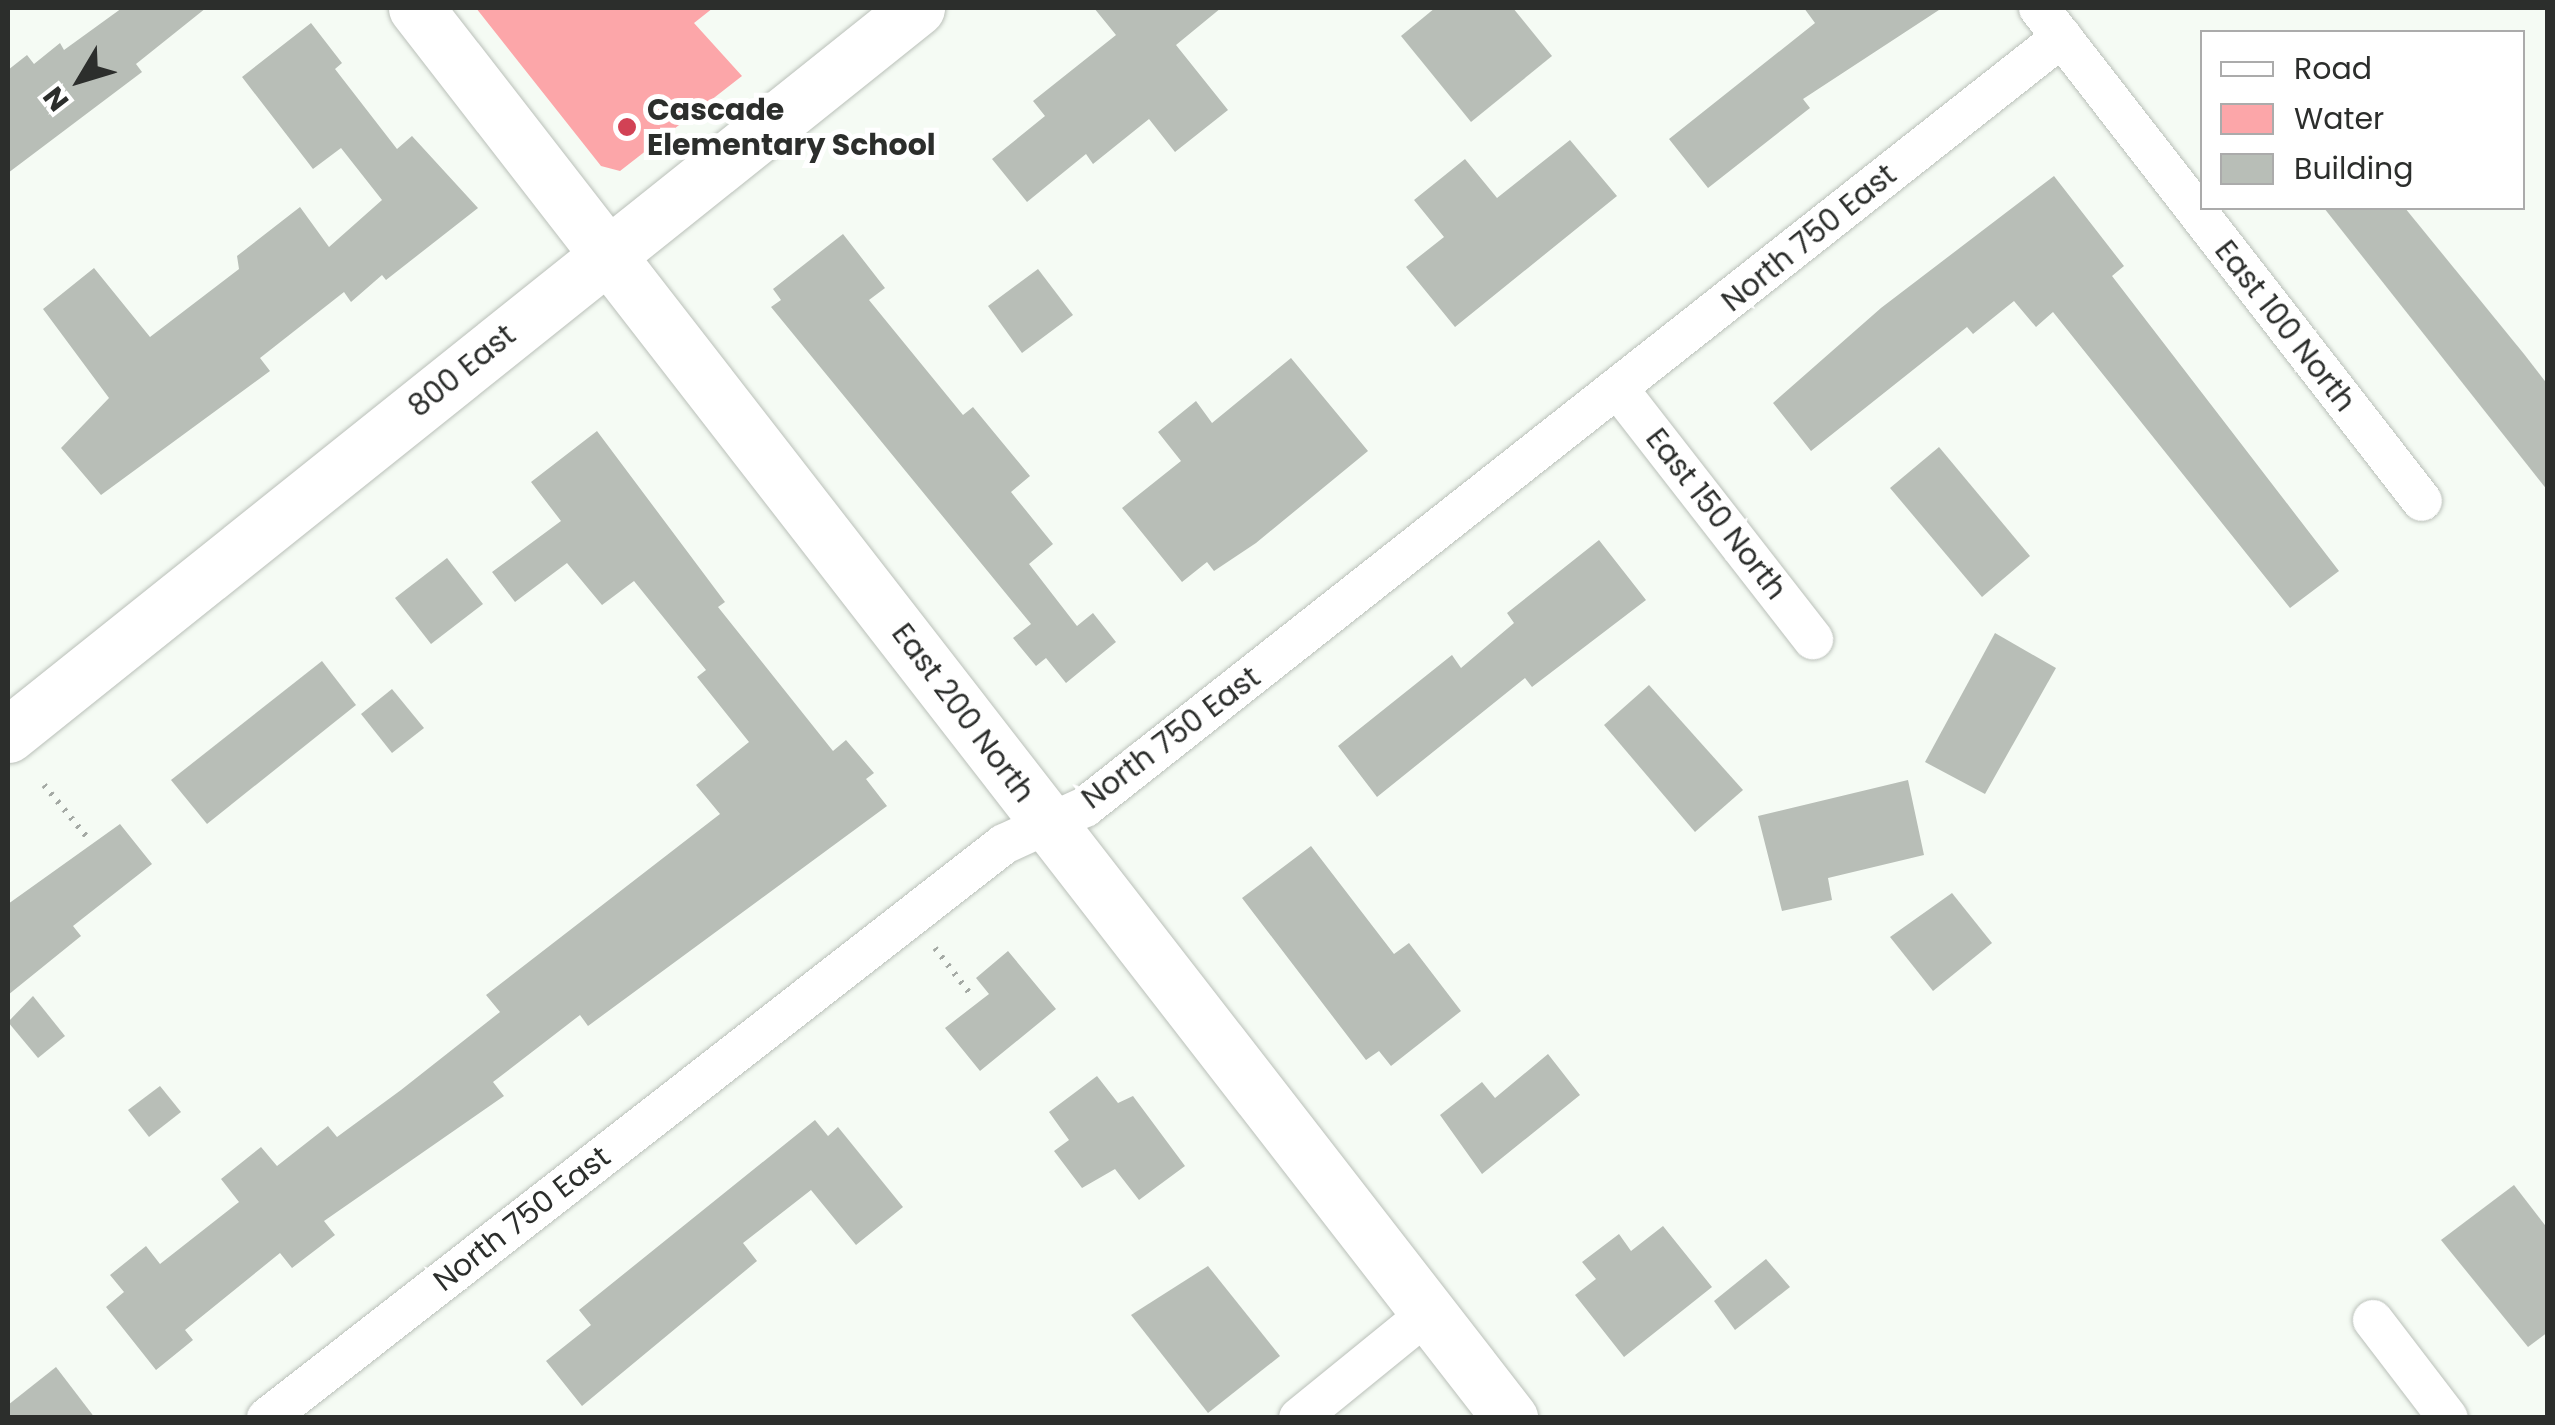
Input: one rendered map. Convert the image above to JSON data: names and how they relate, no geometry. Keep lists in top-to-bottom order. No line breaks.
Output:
{"streets":{"street":["North 750 East","East 100 North","800 East","East 150 North","East 200 North"]},"crossings":[["North 750 East","East 100 North"],["North 750 East","East 150 North"],["North 750 East","East 200 North"],["800 East","East 200 North"]],"places":["Cascade Elementary School"],"legend":["Road","Water","Building"],"north":"bottom left"}
